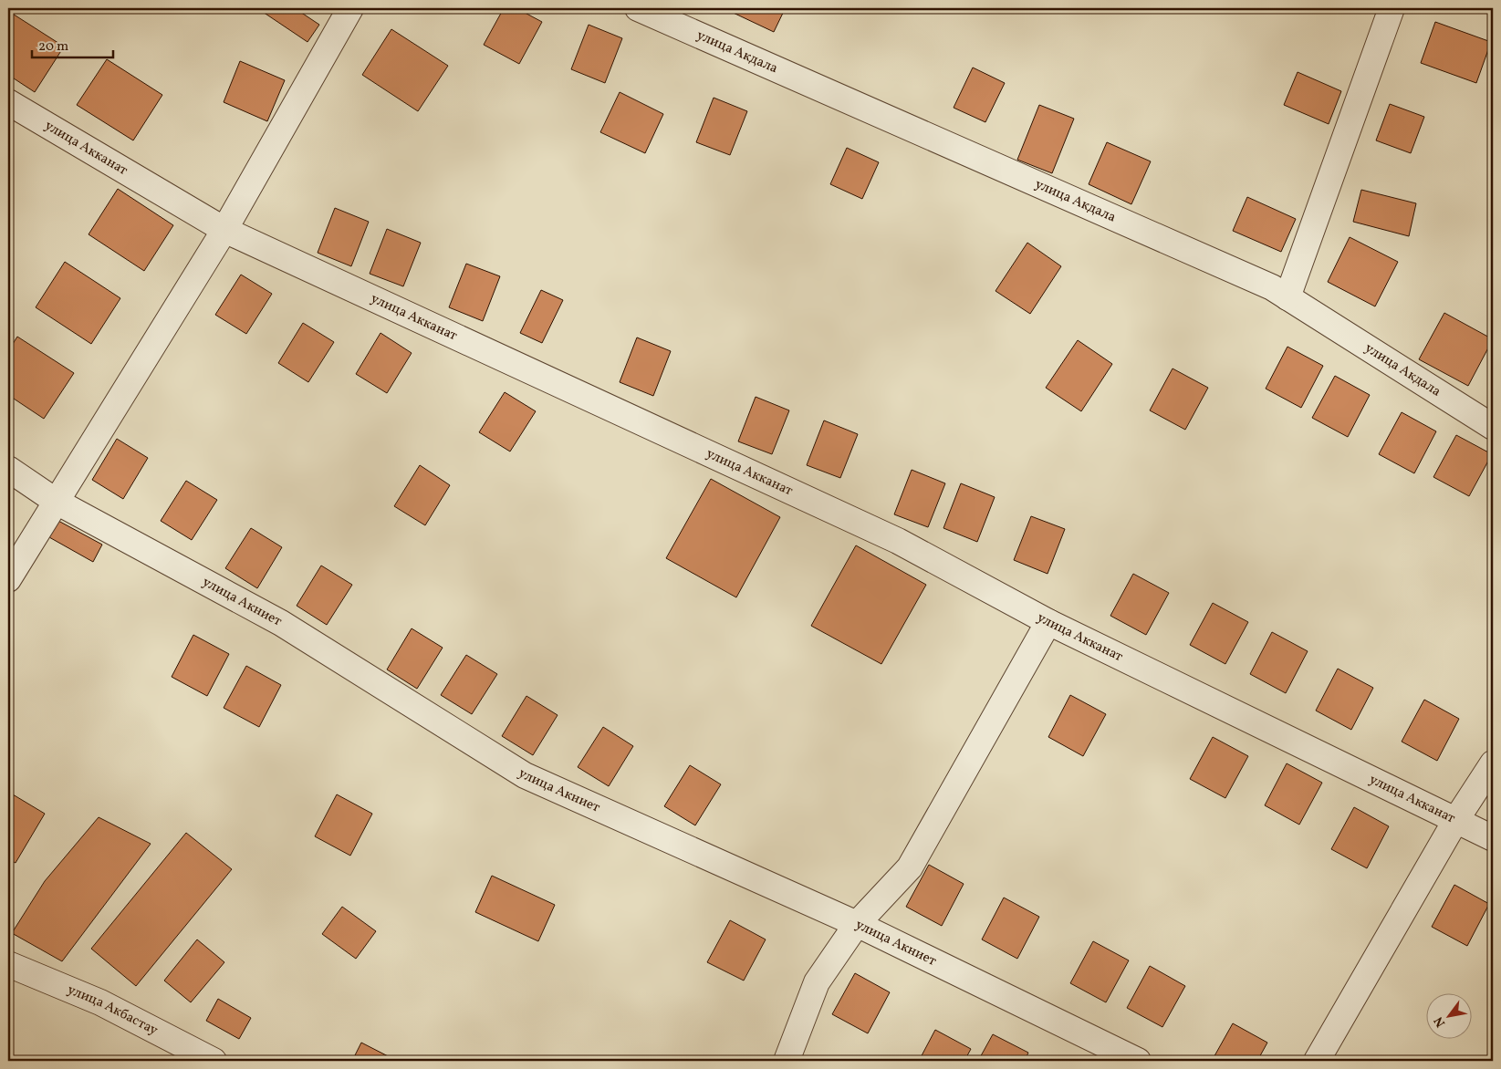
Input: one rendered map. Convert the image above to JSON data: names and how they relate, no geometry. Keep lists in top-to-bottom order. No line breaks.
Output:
{"streets":{"street":["улица Акдала","улица Акканат","улица Акниет","улица Акбастау"]},"scale_bar":"20 m","north":"bottom left"}
